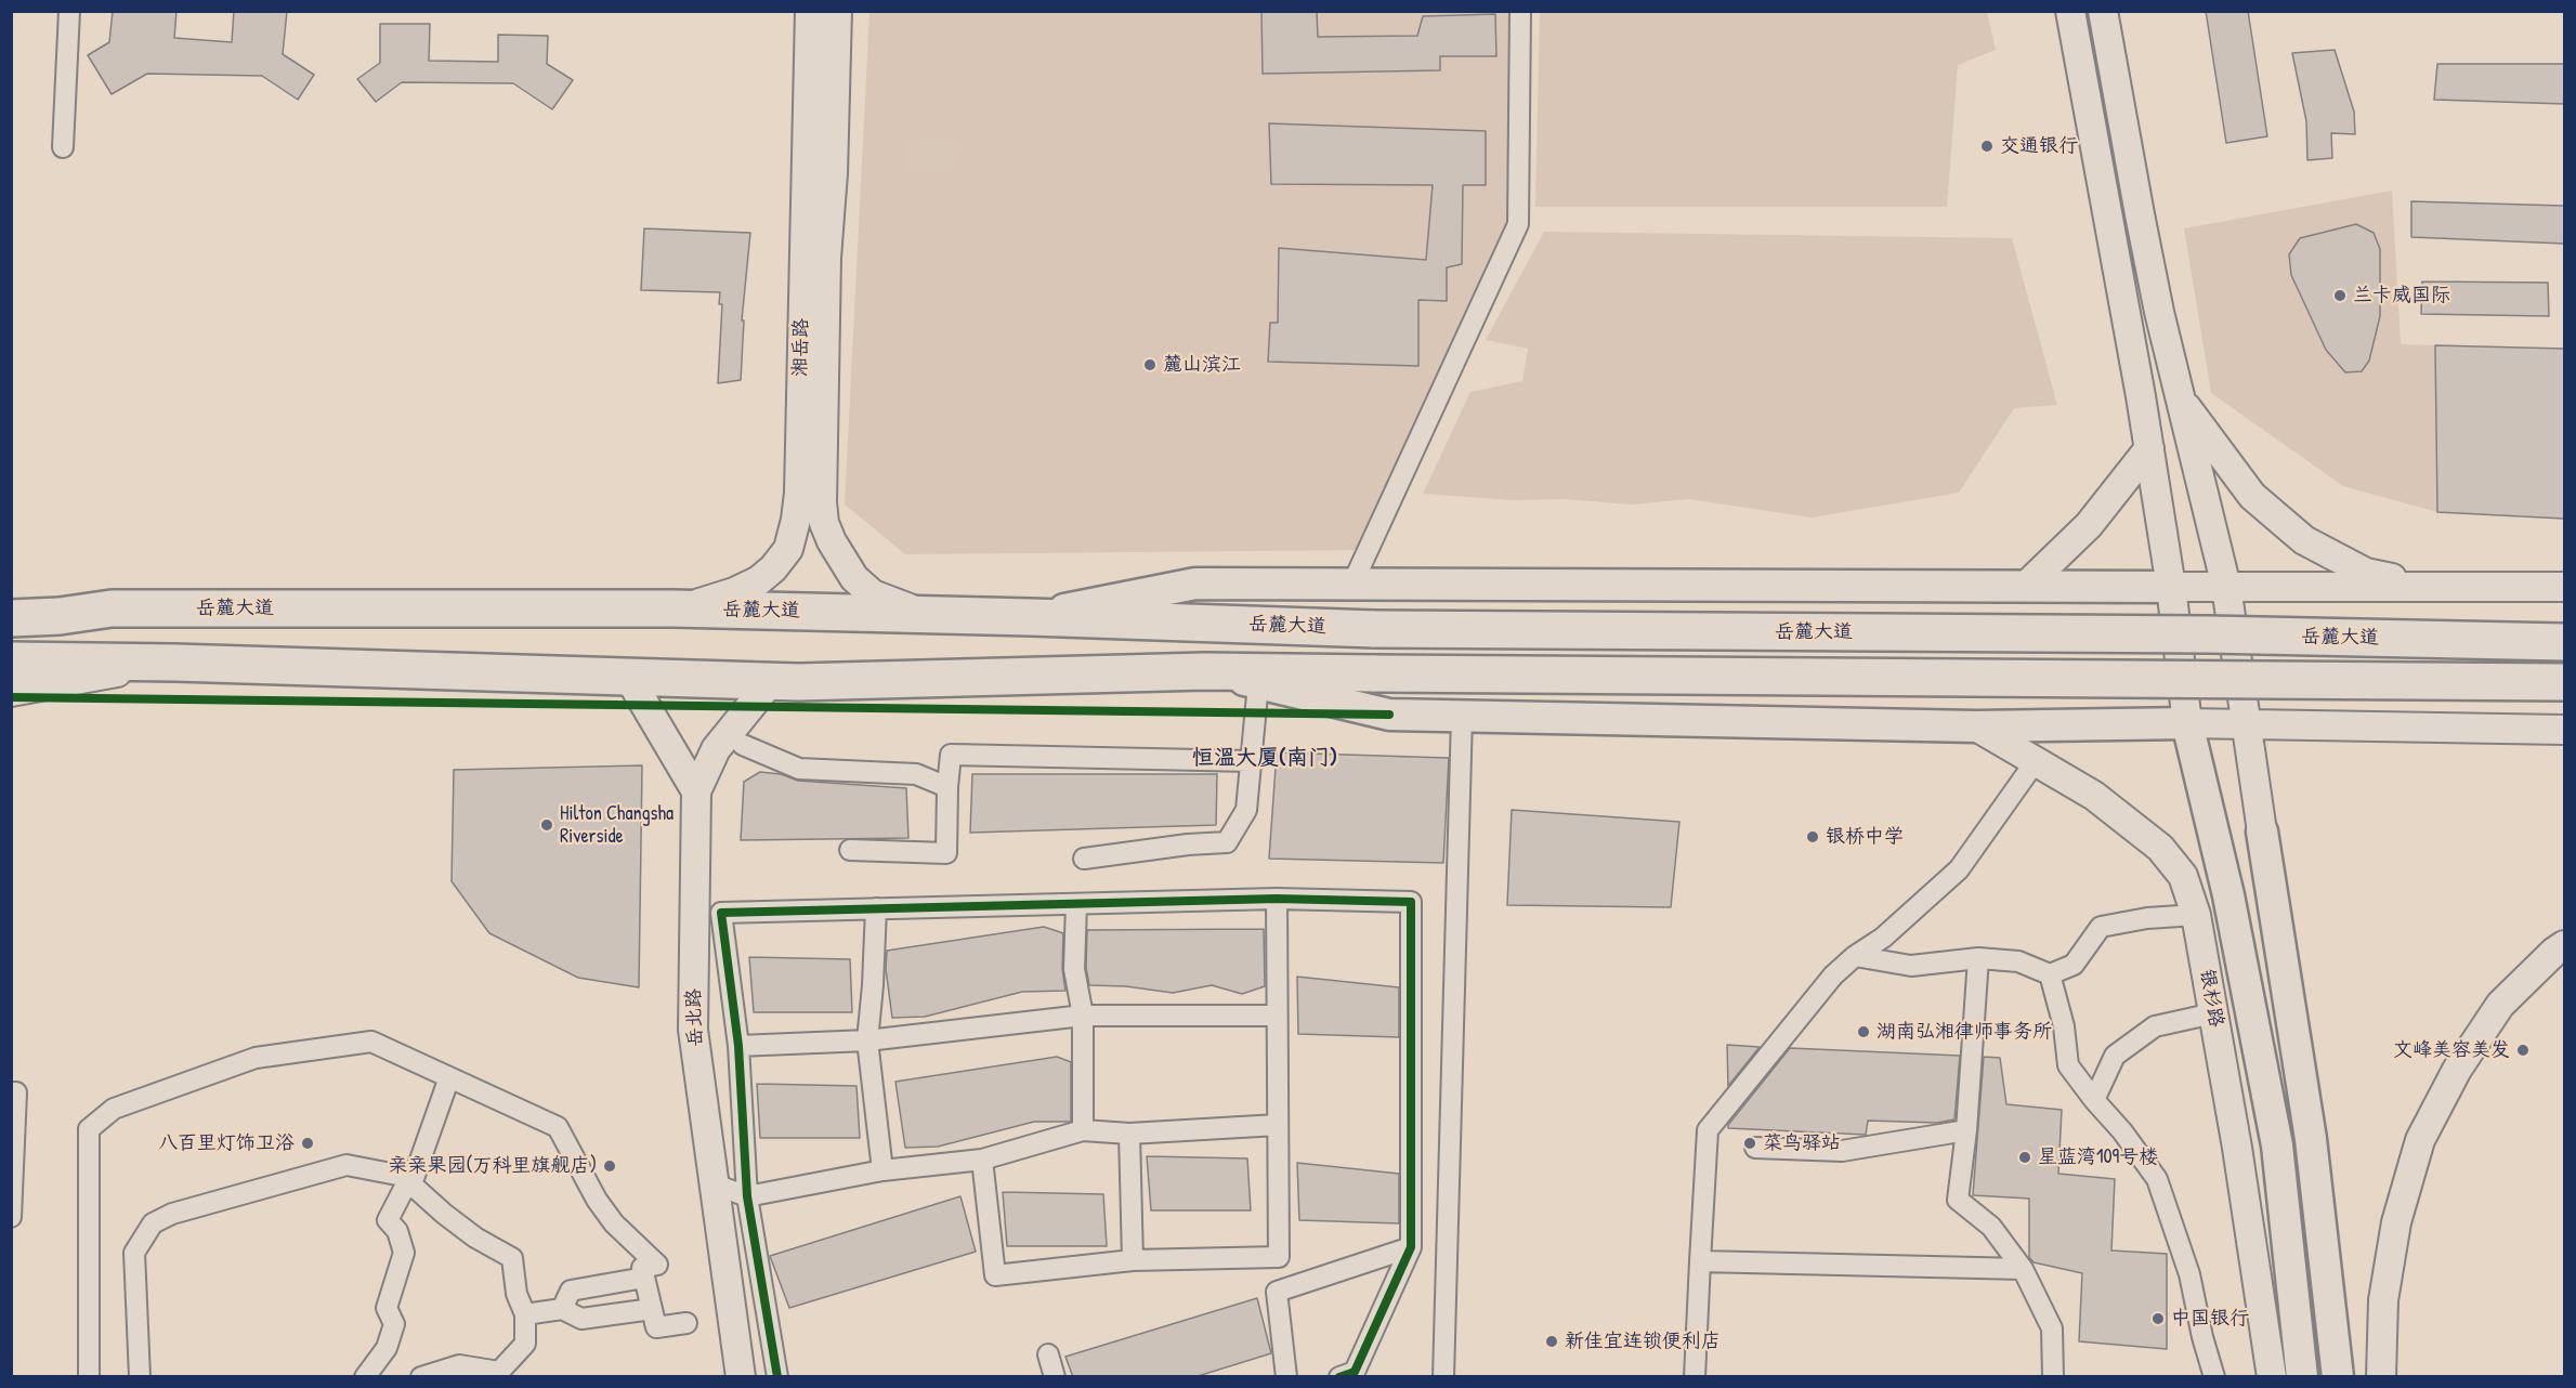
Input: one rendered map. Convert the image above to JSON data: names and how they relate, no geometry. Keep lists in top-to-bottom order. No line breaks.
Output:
{"streets":{"highway":["岳麓大道"],"main road":["湘岳路","银杉路","岳北路"]},"crossings":[["湘岳路","岳麓大道"]],"districts":["恒温大厦(南门)"],"places":["交通银行","兰卡威国际","麓山滨江","Hilton Changsha Riverside","银桥中学","湖南弘湘律师事务所","文峰美容美发","八百里灯饰卫浴","菜鸟驿站","星蓝湾109号楼","亲亲果园(万科里旗舰店)","中国银行","新佳宜连锁便利店"]}
